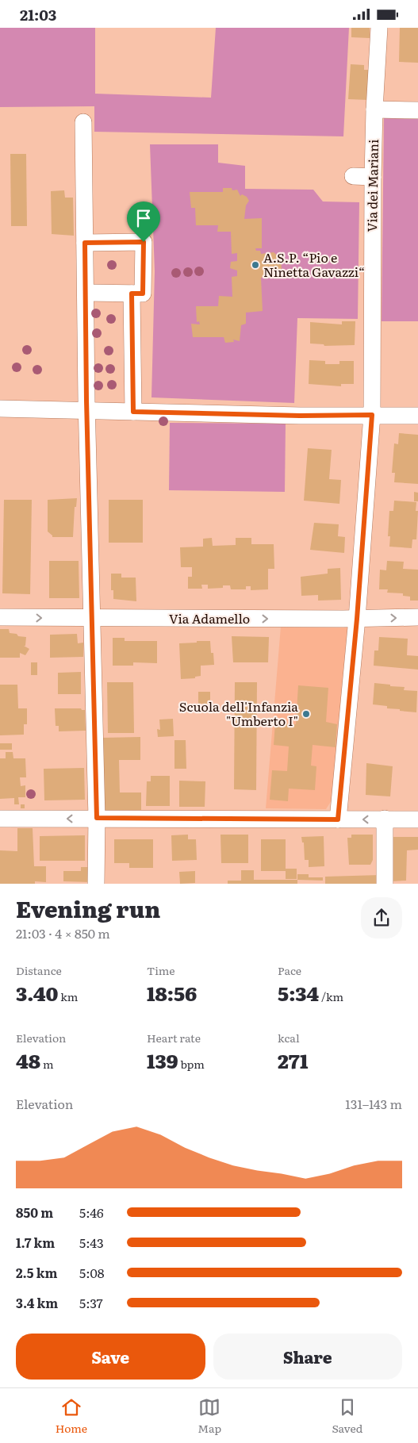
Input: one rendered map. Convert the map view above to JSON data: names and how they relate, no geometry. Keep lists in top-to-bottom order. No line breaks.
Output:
{"streets":{"street":["Via dei Mariani","Via Adamello"]},"crossings":[["Via dei Mariani","Via Adamello"]],"one_way":["Via Adamello"],"places":["A.S.P. “Pio e Ninetta Gavazzi“","Scuola dell'Infanzia \"Umberto I\""],"page":{"status":"21:03","heading":["Evening run","21:03 · 4 × 850 m"],"stats":[["Distance","3.40 km"],["Time","18:56"],["Pace","5:34 /km"],["Elevation","48 m"],["Heart rate","139 bpm"],["kcal","271"]],"chart":["Elevation","131–143 m"],"list":[{"name":"850 m","note":"5:46"},{"name":"1.7 km","note":"5:43"},{"name":"2.5 km","note":"5:08"},{"name":"3.4 km","note":"5:37"}],"buttons":["Save","Share"],"tabs":["Home","Map","Saved"]}}
